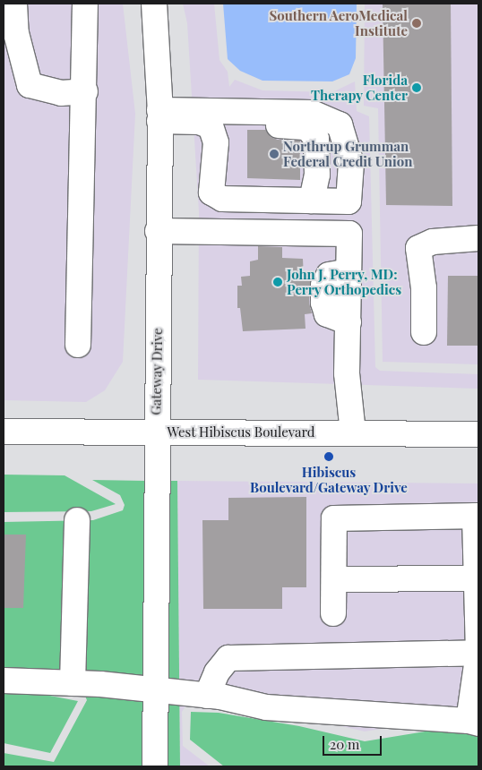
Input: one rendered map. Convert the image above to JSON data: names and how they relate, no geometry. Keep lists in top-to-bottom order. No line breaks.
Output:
{"streets":{"street":["Gateway Drive","West Hibiscus Boulevard"]},"crossings":[["Gateway Drive","West Hibiscus Boulevard"]],"places":["Southern AeroMedical Institute","Florida Therapy Center","Northrup Grumman Federal Credit Union","John J. Perry, MD: Perry Orthopedics","Hibiscus Boulevard/Gateway Drive"],"scale_bar":"20 m"}
